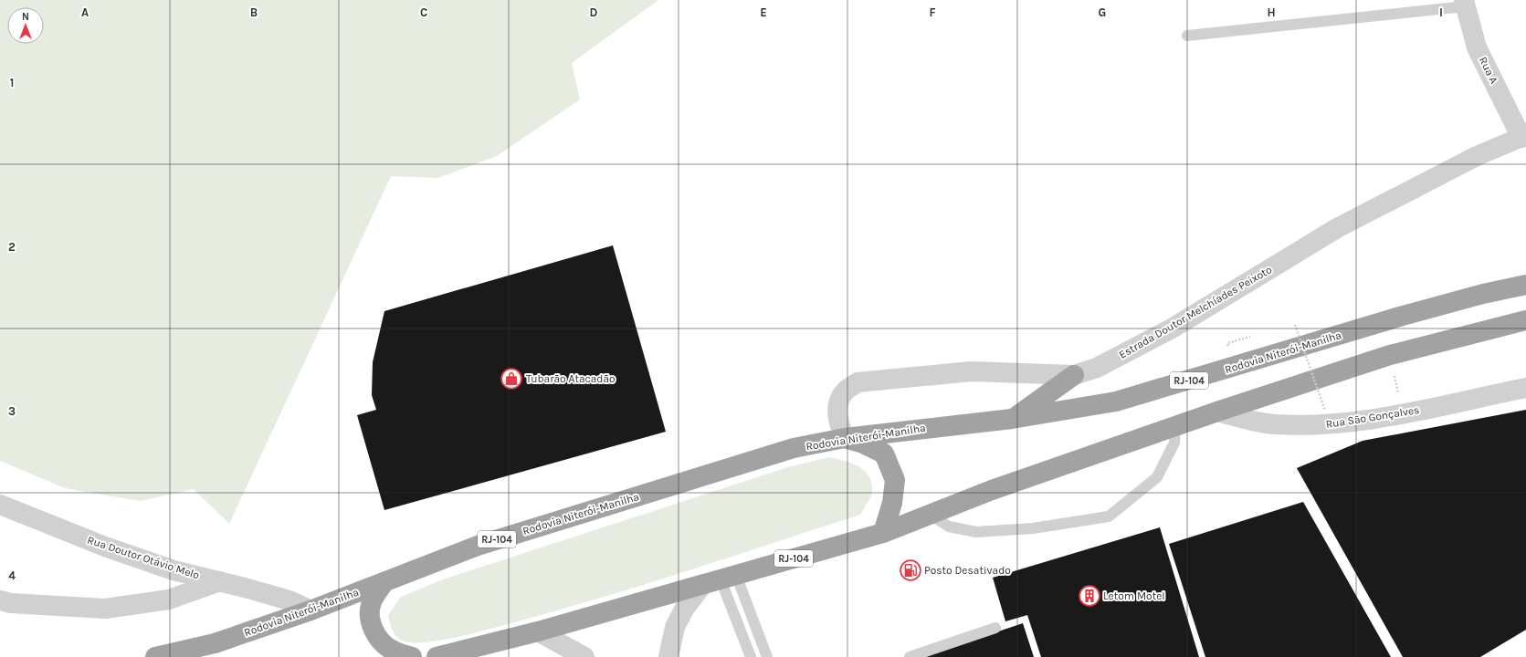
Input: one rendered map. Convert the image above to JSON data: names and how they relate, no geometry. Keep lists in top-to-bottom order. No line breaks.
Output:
{"streets":{"highway":["Rodovia Niterói-Manilha","RJ-104"],"street":["Rua A","Estrada Doutor Melchíades Peixoto","Rua São Gonçalves","Rua Doutor Otávio Melo"]},"crossings":[["Rua A","Estrada Doutor Melchíades Peixoto"],["Estrada Doutor Melchíades Peixoto","Rodovia Niterói-Manilha"],["Rodovia Niterói-Manilha","Rua Doutor Otávio Melo"],["RJ-104","Rua São Gonçalves"]],"places":{"shop":["Tubarão Atacadão"],"fuel station":["Posto Desativado"],"building":["Letom Motel"]},"north":"top","grid":{"columns":["A","B","C","D","E","F","G","H","I"],"rows":["1","2","3","4"]}}
